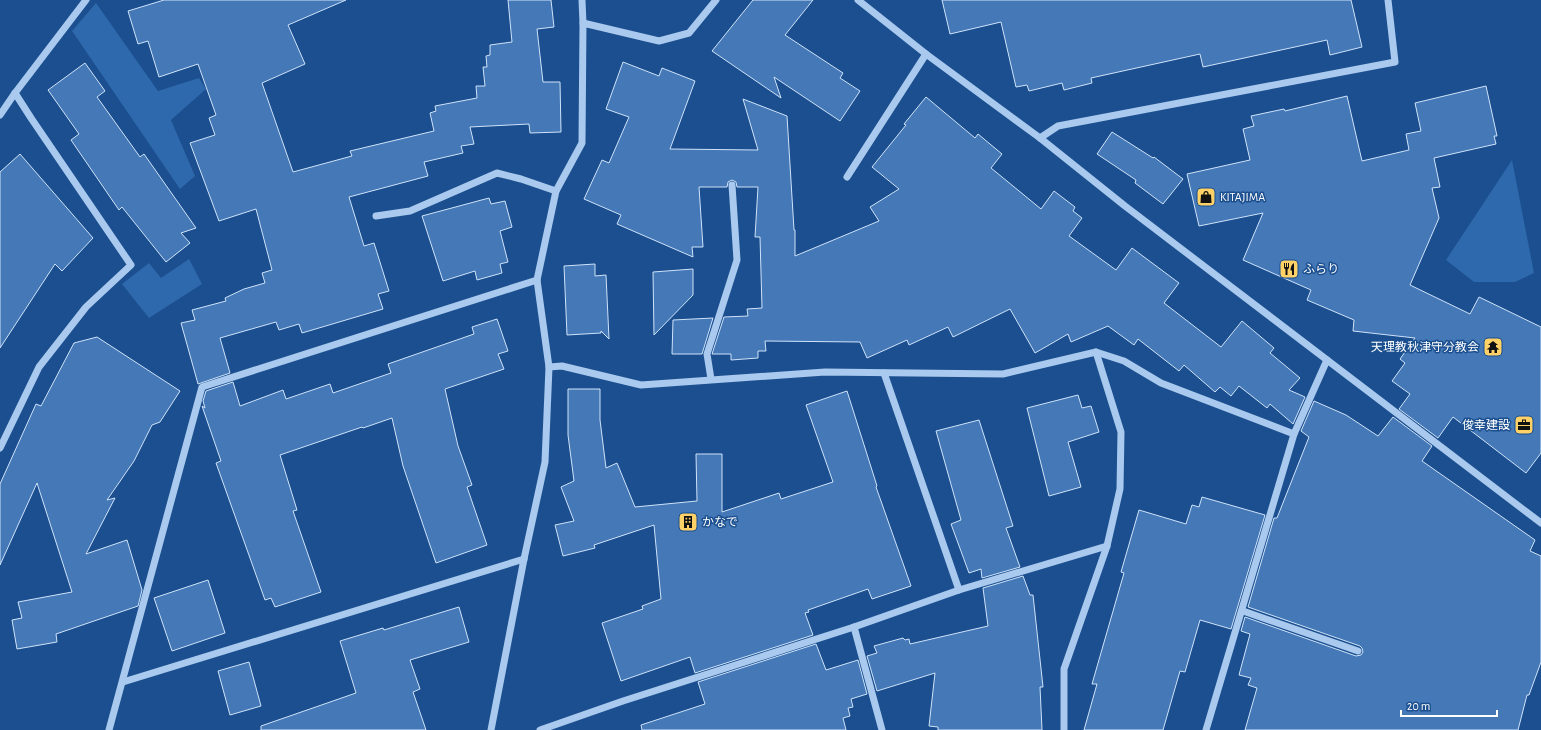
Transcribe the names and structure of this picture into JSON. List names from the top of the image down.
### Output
{
  "places": {
    "shop": ["KITAJIMA"],
    "restaurant": ["ふらり"],
    "temple": ["天理教秋津守分教会"],
    "office": ["俊幸建設"],
    "building": ["かなで"]
  },
  "scale_bar": "20 m"
}
